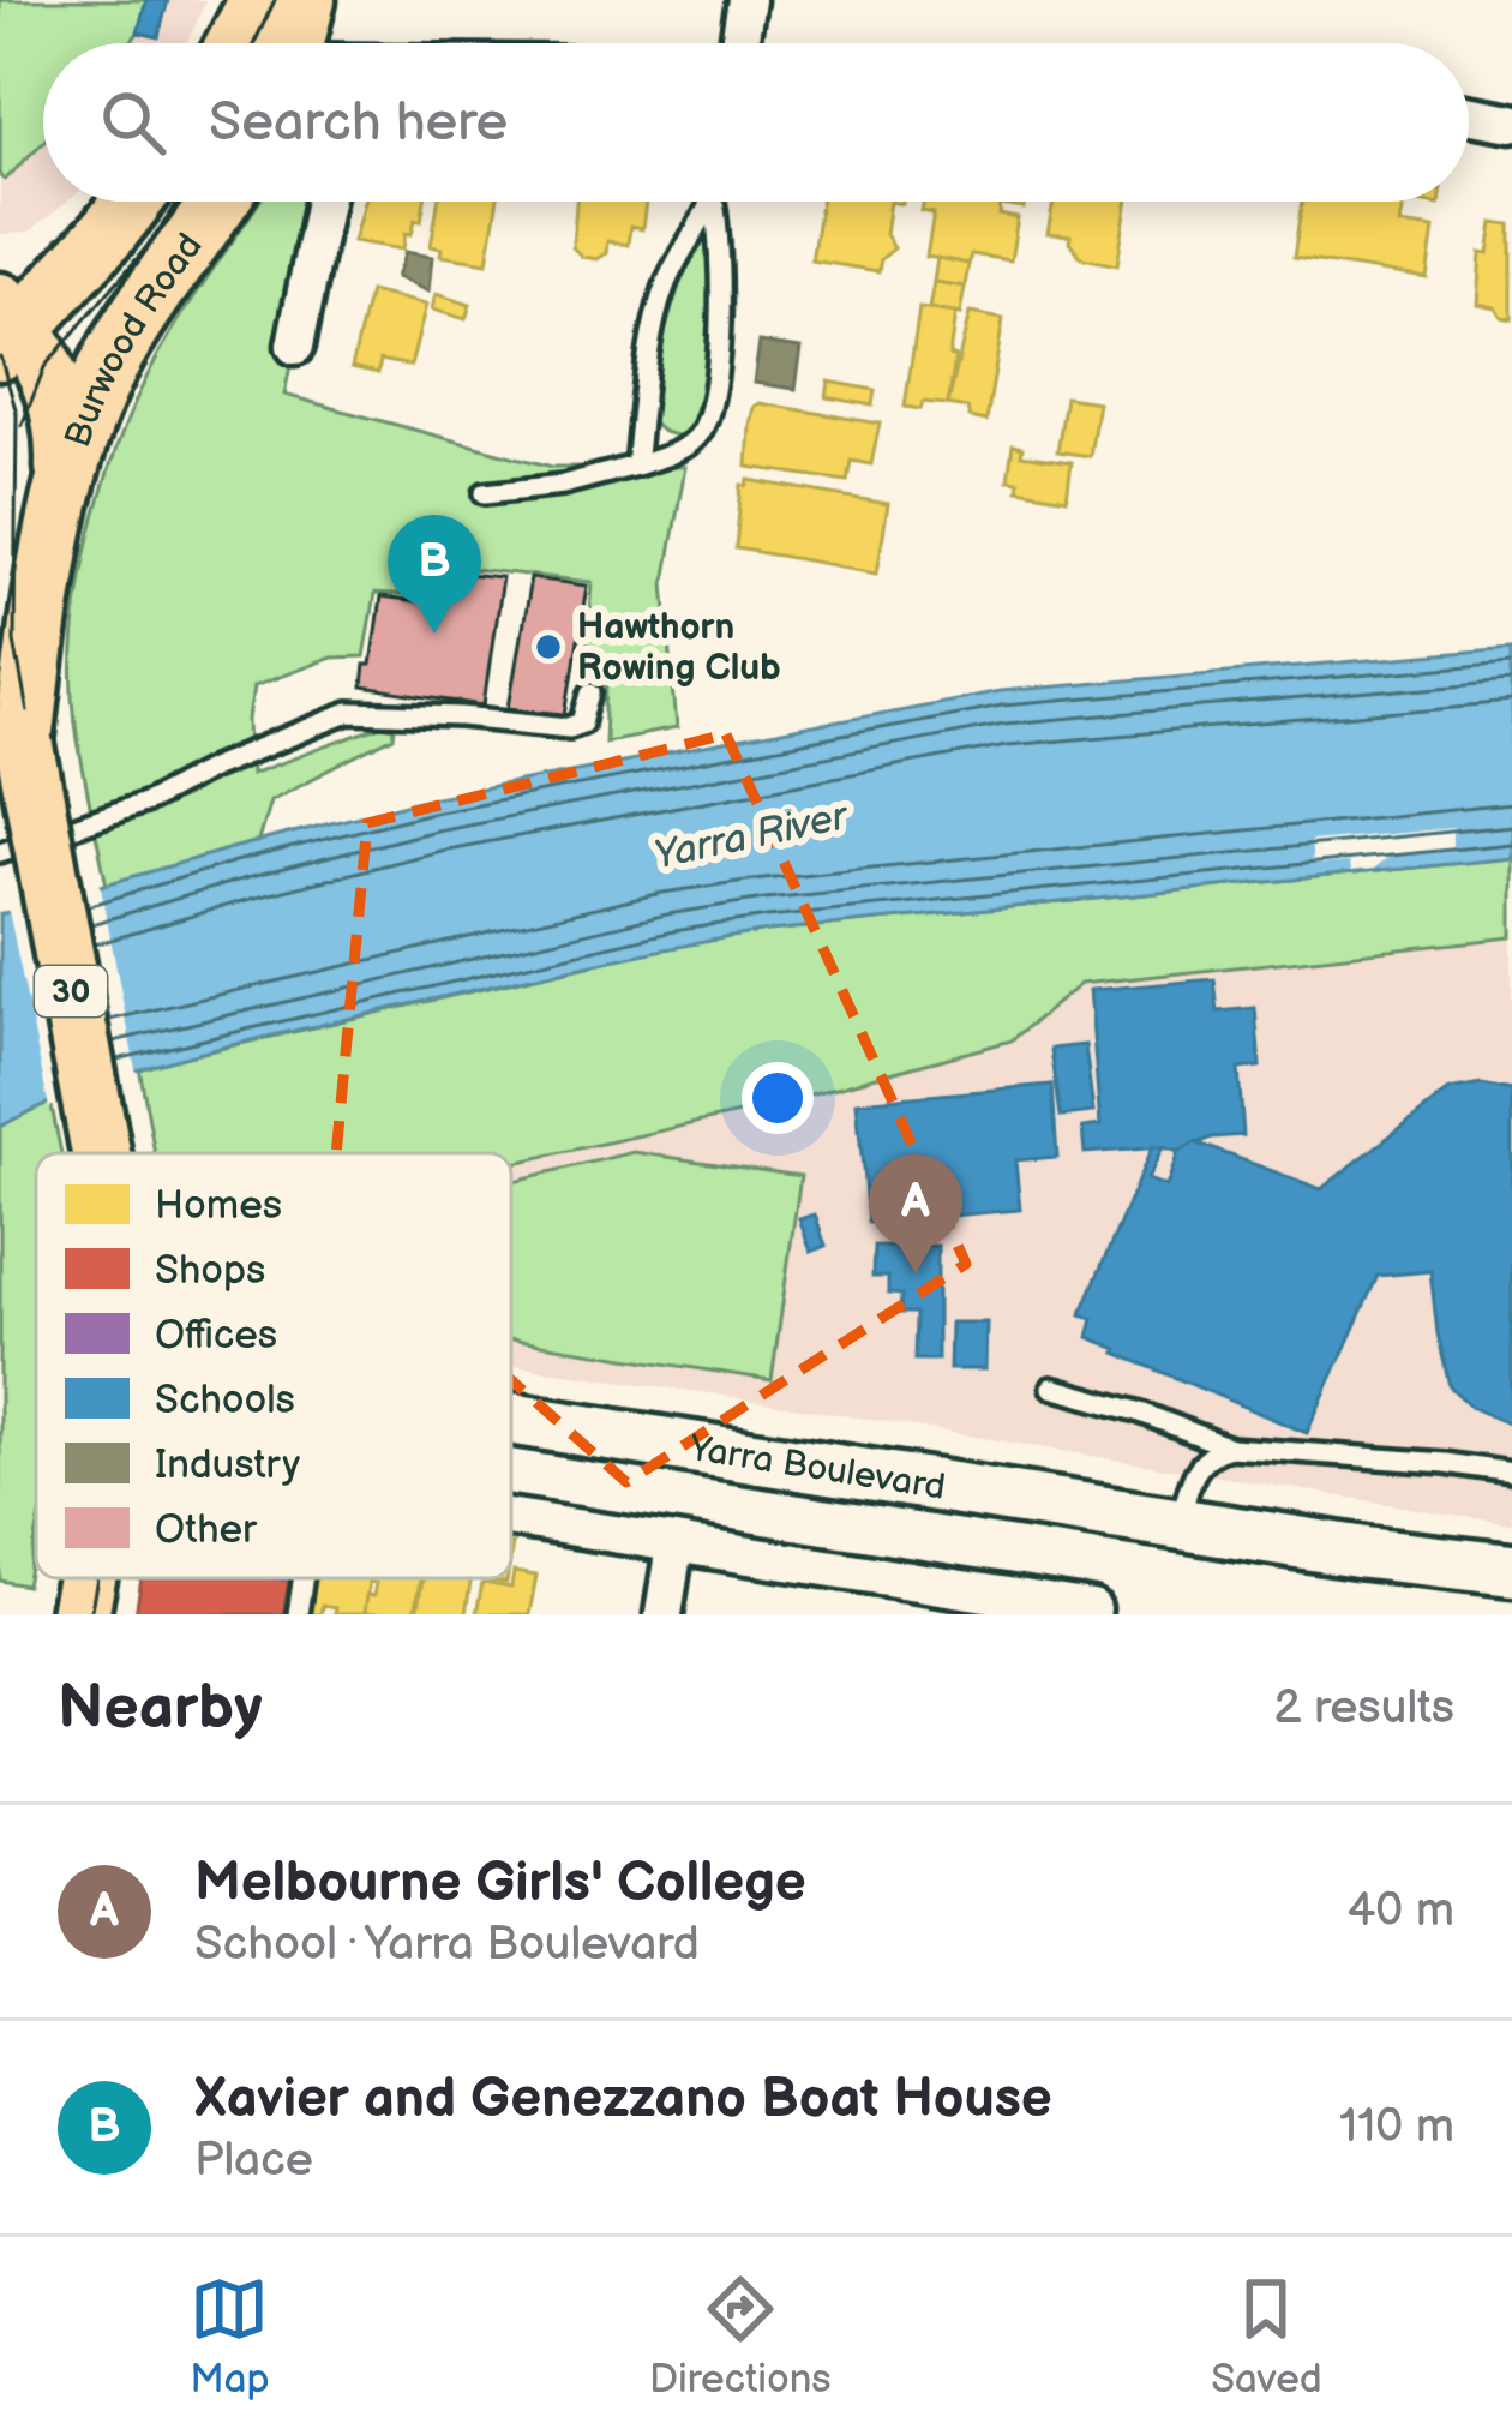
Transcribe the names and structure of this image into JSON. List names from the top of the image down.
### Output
{
  "streets": {
    "main road": ["Burwood Road", "30", "Yarra Boulevard"]
  },
  "crossings": [
    ["Burwood Road", "30"]
  ],
  "water": ["Yarra River"],
  "places": ["Hawthorn Rowing Club"],
  "legend": [
    "Homes",
    "Shops",
    "Offices",
    "Schools",
    "Industry",
    "Other"
  ],
  "page": {
    "search": "Search here",
    "pins": ["B", "A"],
    "heading": ["Nearby", "2 results"],
    "list": [
      {
        "mark": "A",
        "name": "Melbourne Girls' College",
        "note": "School · Yarra Boulevard",
        "value": "40 m"
      },
      {
        "mark": "B",
        "name": "Xavier and Genezzano Boat House",
        "note": "Place",
        "value": "110 m"
      }
    ],
    "nav": ["Map", "Directions", "Saved"]
  }
}
